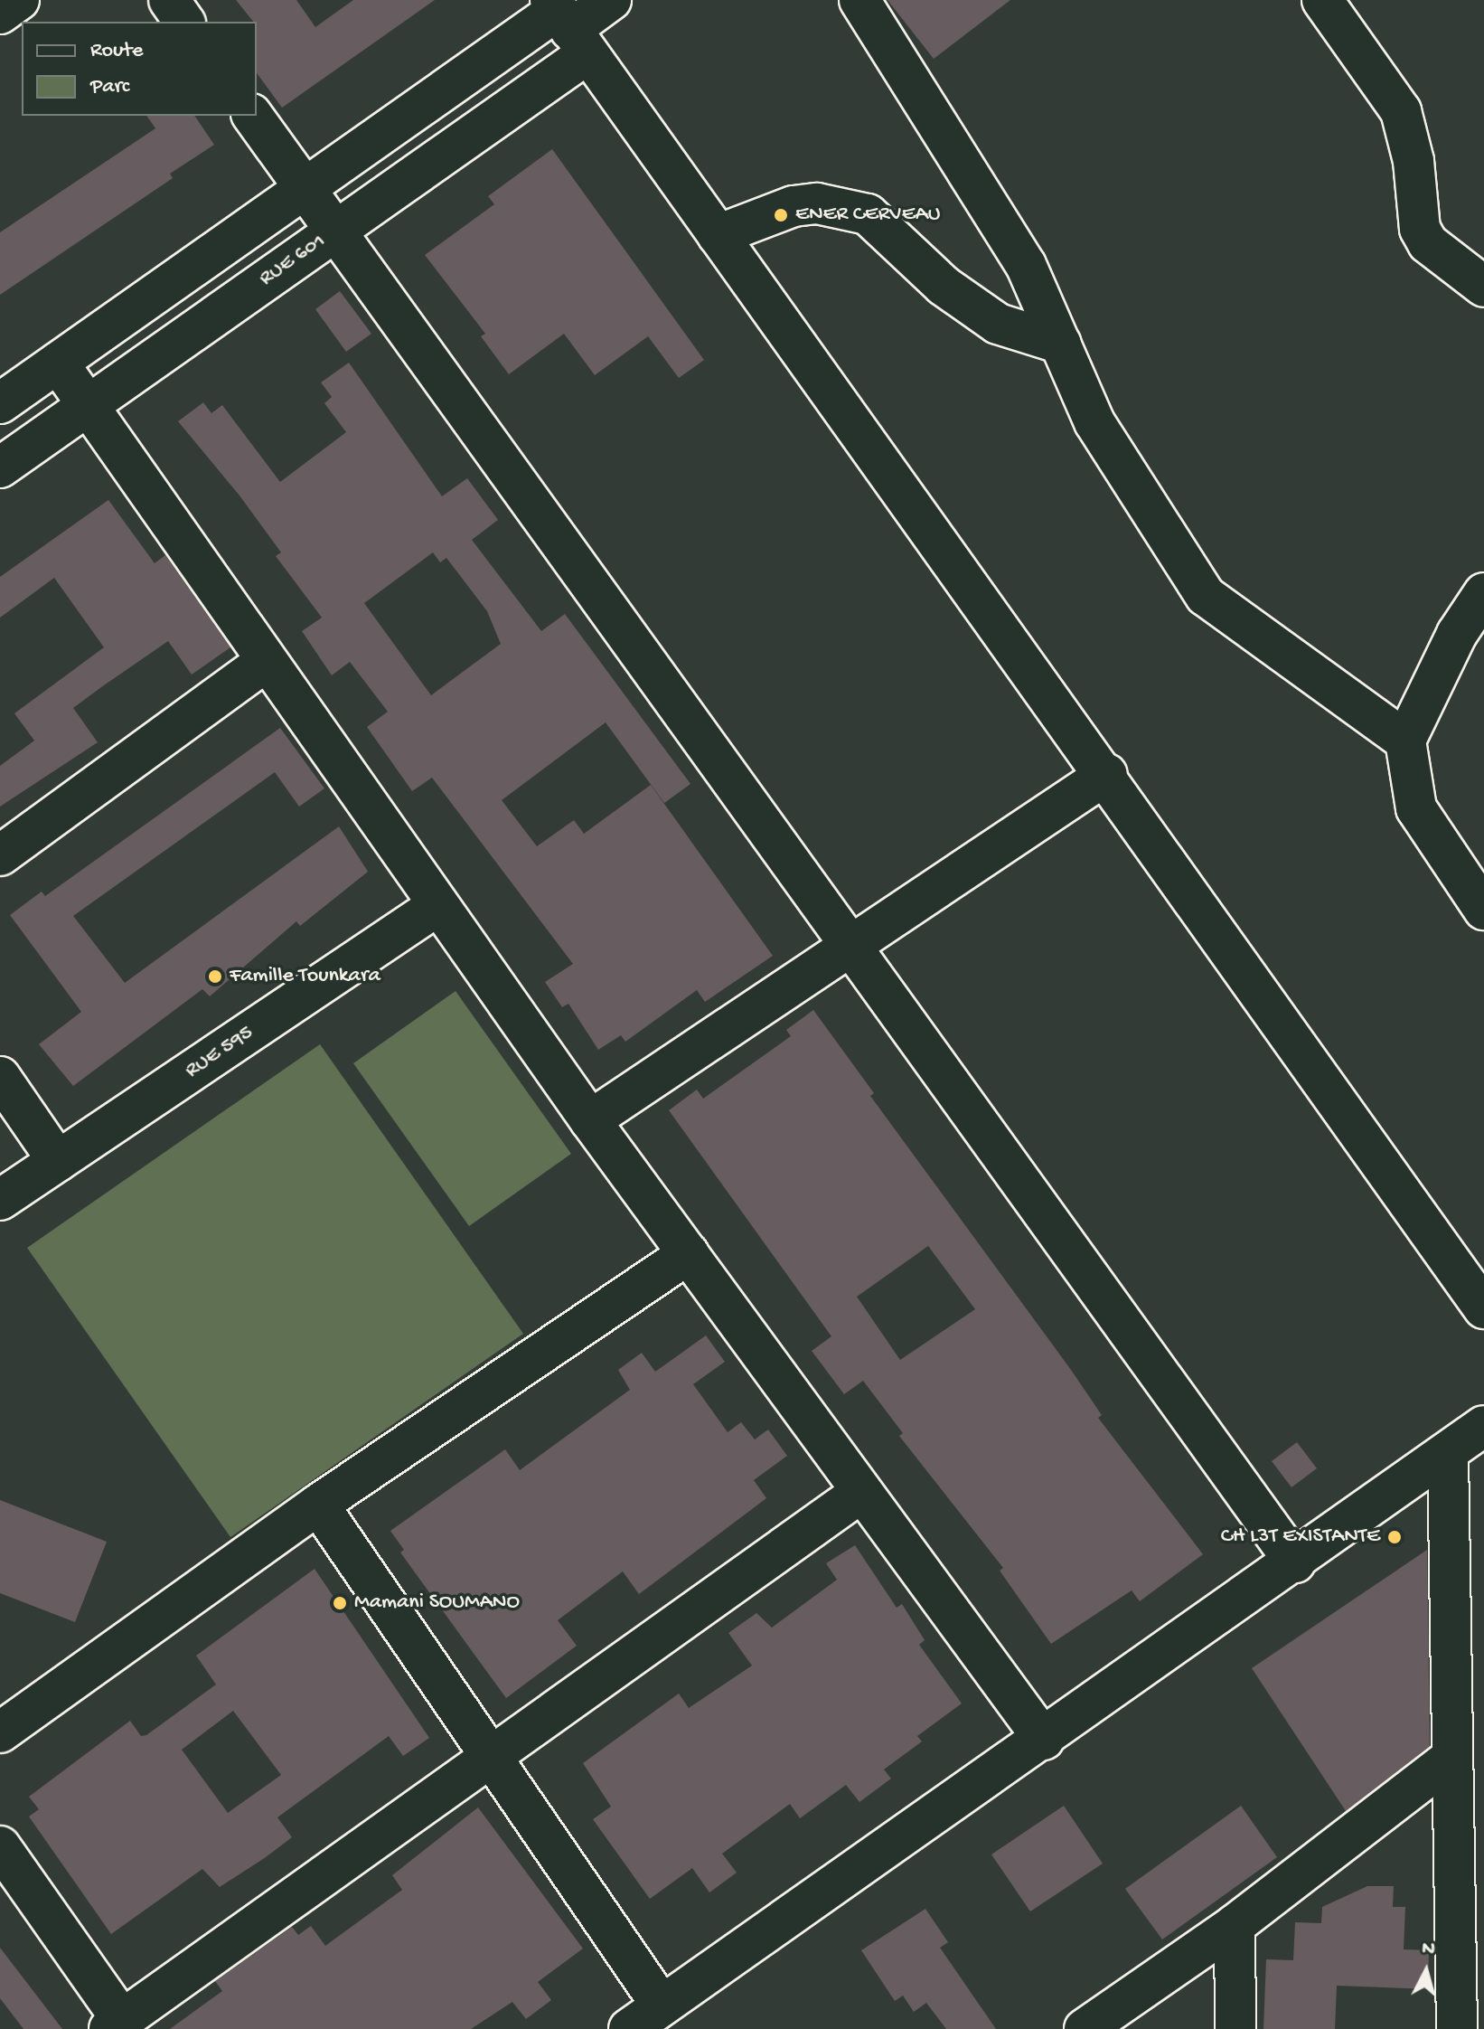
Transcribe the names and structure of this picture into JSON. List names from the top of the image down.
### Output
{
  "streets": {
    "street": ["RUE 601", "RUE 595"]
  },
  "places": [
    "ENER CERVEAU",
    "Famille Tounkara",
    "CH L3T EXISTANTE",
    "Mamani SOUMANO"
  ],
  "legend": ["Route", "Parc"],
  "north": "top"
}
